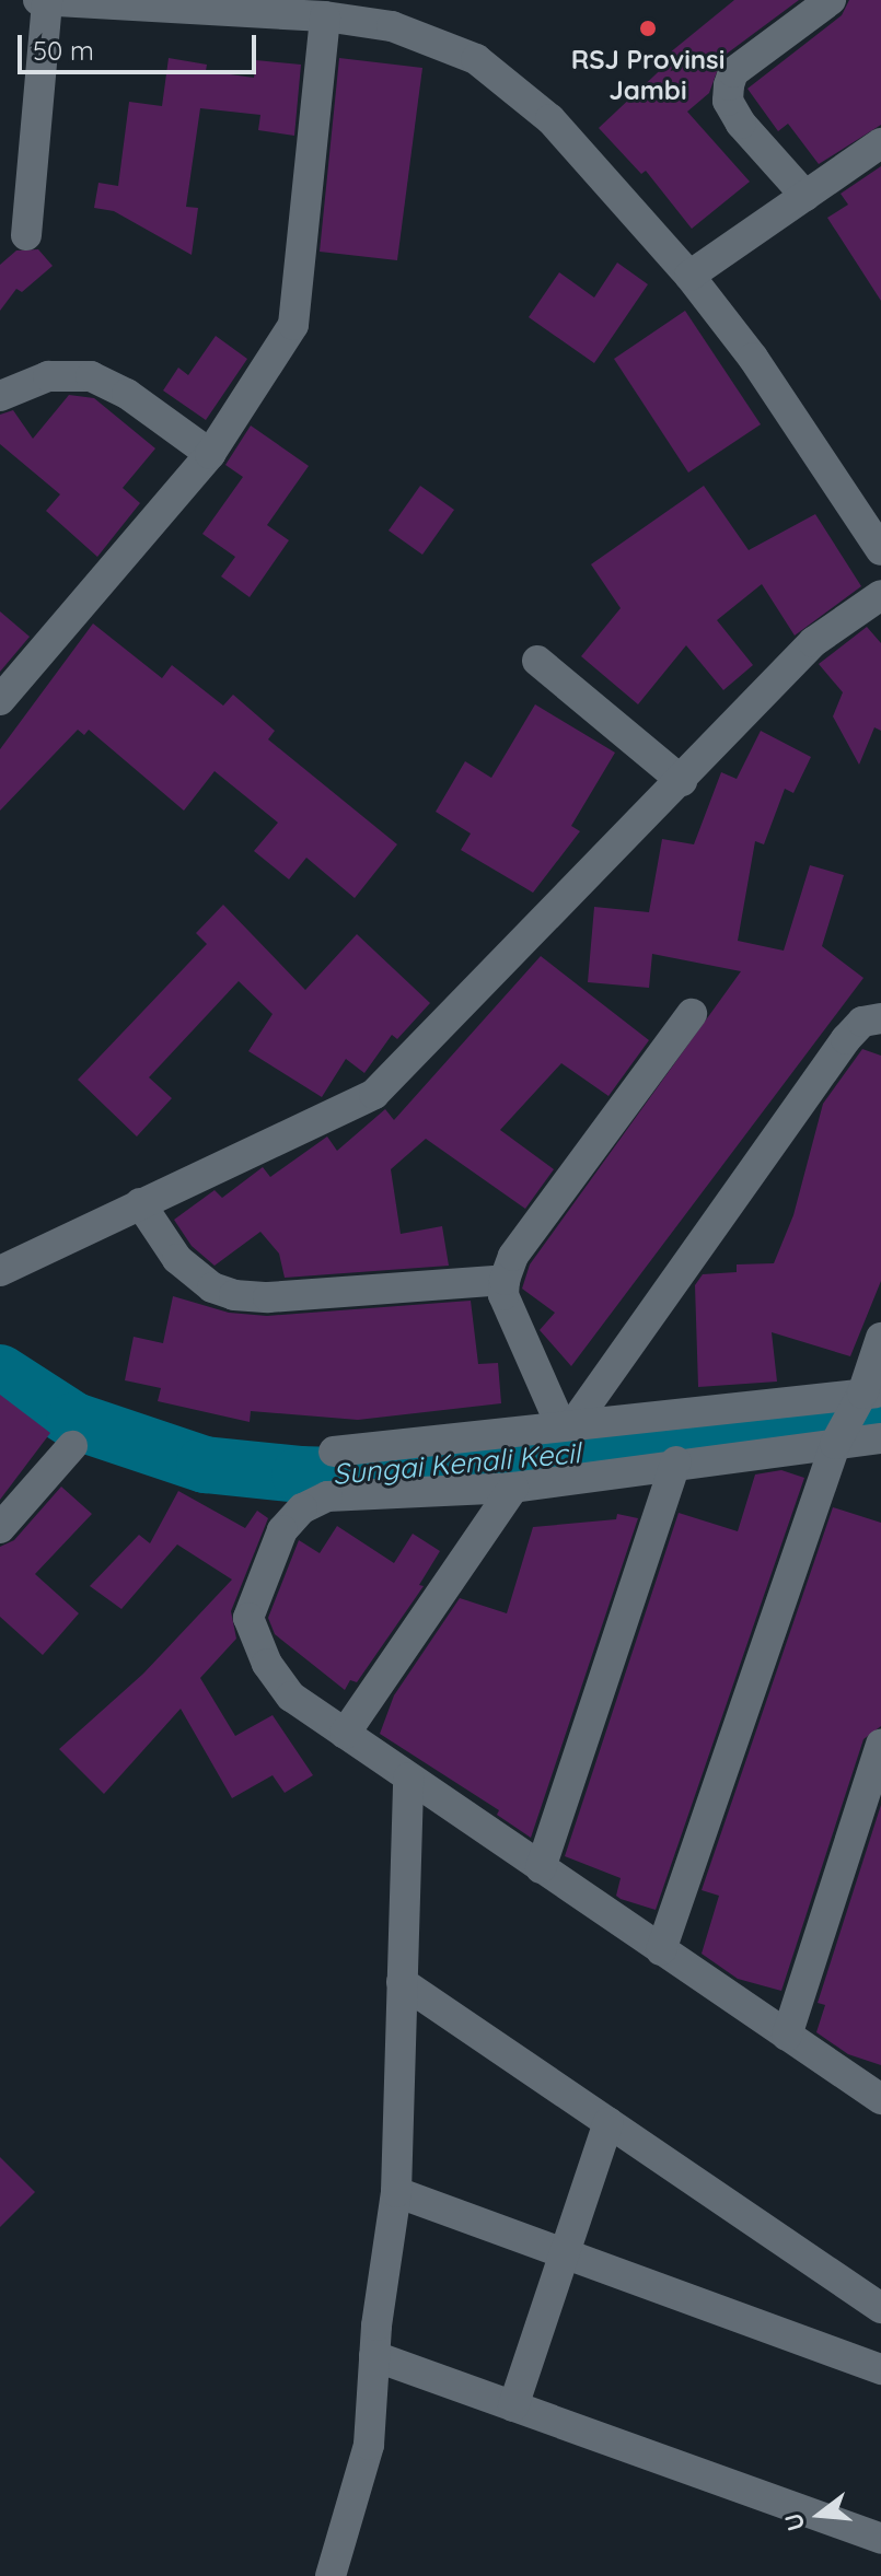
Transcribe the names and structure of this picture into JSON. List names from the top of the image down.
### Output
{
  "water": ["Sungai Kenali Kecil"],
  "places": ["RSJ Provinsi Jambi"],
  "scale_bar": "50 m",
  "north": "left"
}
